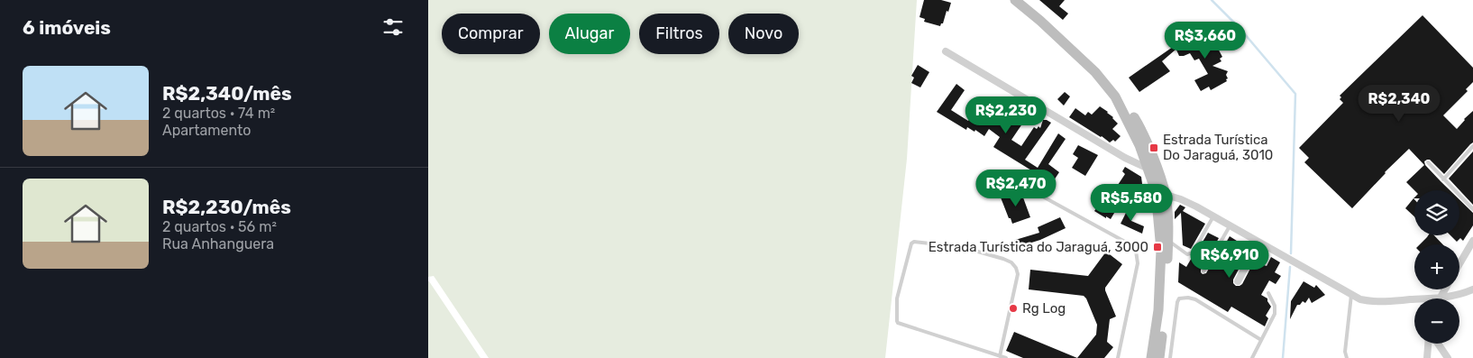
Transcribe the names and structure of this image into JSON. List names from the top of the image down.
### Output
{
  "places": {
    "transit": ["Estrada Turística Do Jaraguá, 3010", "Estrada Turística do Jaraguá, 3000"],
    "other": ["Rg Log"]
  },
  "page": {
    "heading": "6 imóveis",
    "chip": [
      "Comprar",
      "Alugar",
      "Filtros",
      "Novo"
    ],
    "price": [
      "R$3,660",
      "R$2,340",
      "R$2,230",
      "R$2,470",
      "R$5,580",
      "R$6,910"
    ],
    "list": [
      {
        "name": "R$2,340/mês",
        "note": "2 quartos · 74 m² · Apartamento"
      },
      {
        "name": "R$2,230/mês",
        "note": "2 quartos · 56 m² · Rua Anhanguera"
      }
    ],
    "map_buttons": ["+", "−"]
  }
}
